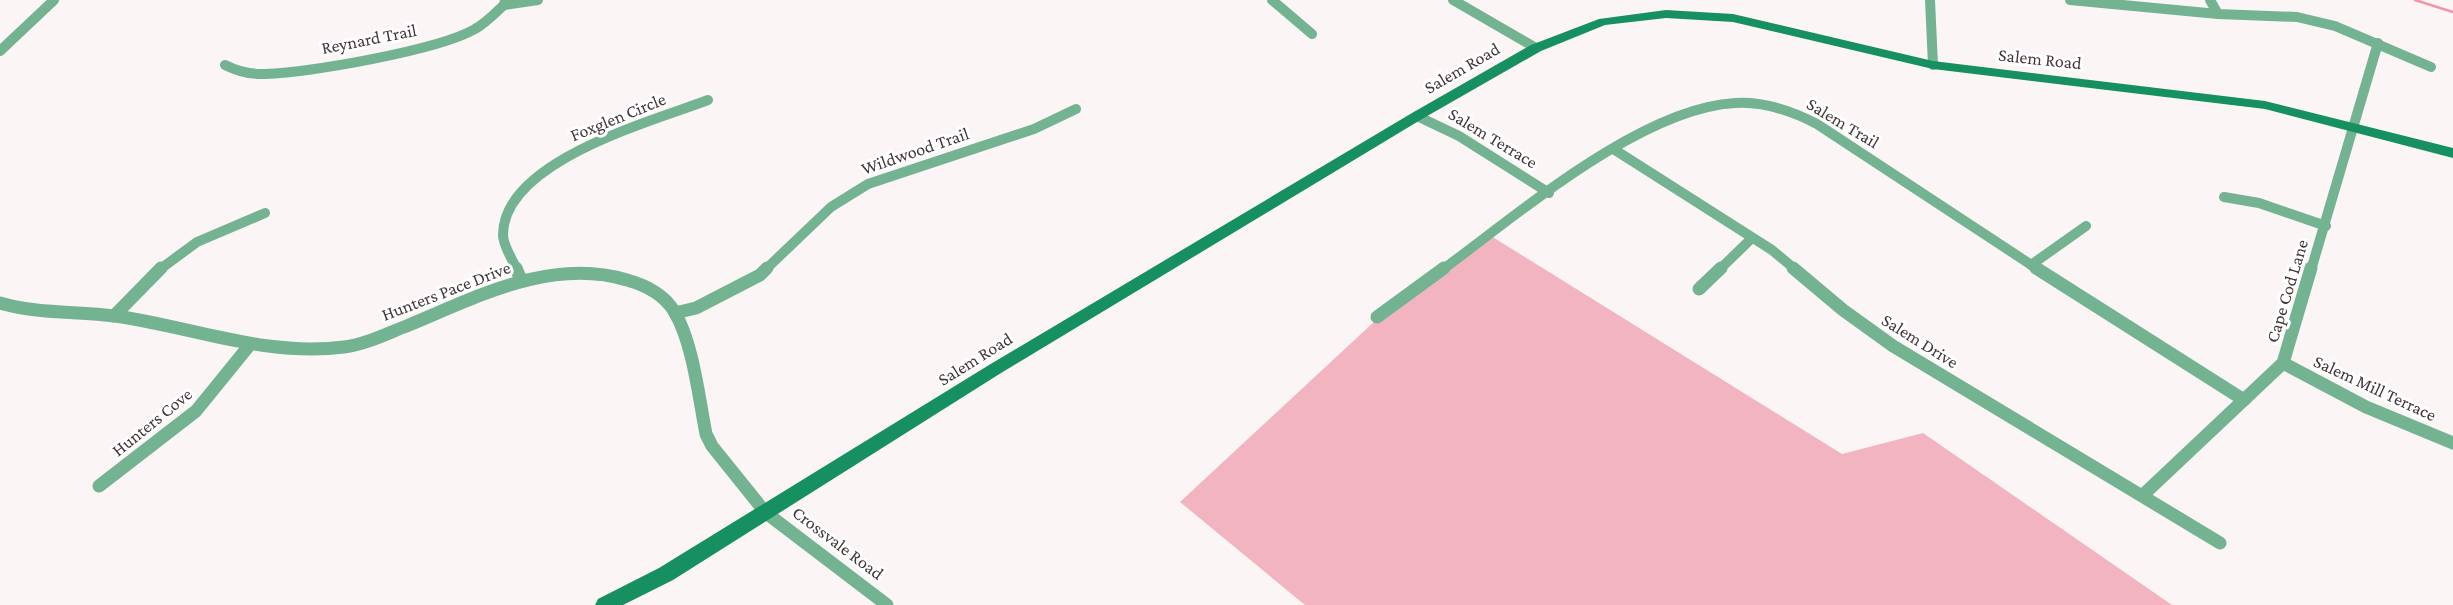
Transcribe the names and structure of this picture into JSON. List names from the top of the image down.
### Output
{
  "streets": {
    "street": [
      "Reynard Trail",
      "Salem Road",
      "Foxglen Circle",
      "Salem Trail",
      "Salem Terrace",
      "Wildwood Trail",
      "Hunters Pace Drive",
      "Cape Cod Lane",
      "Salem Drive",
      "Salem Mill Terrace",
      "Hunters Cove",
      "Crossvale Road"
    ]
  },
  "crossings": [
    ["Salem Road", "Salem Terrace"],
    ["Salem Road", "Cape Cod Lane"],
    ["Salem Road", "Crossvale Road"],
    ["Foxglen Circle", "Hunters Pace Drive"],
    ["Salem Trail", "Salem Terrace"],
    ["Salem Trail", "Cape Cod Lane"],
    ["Salem Trail", "Salem Drive"],
    ["Wildwood Trail", "Hunters Pace Drive"],
    ["Hunters Pace Drive", "Hunters Cove"],
    ["Cape Cod Lane", "Salem Drive"],
    ["Cape Cod Lane", "Salem Mill Terrace"]
  ]
}
